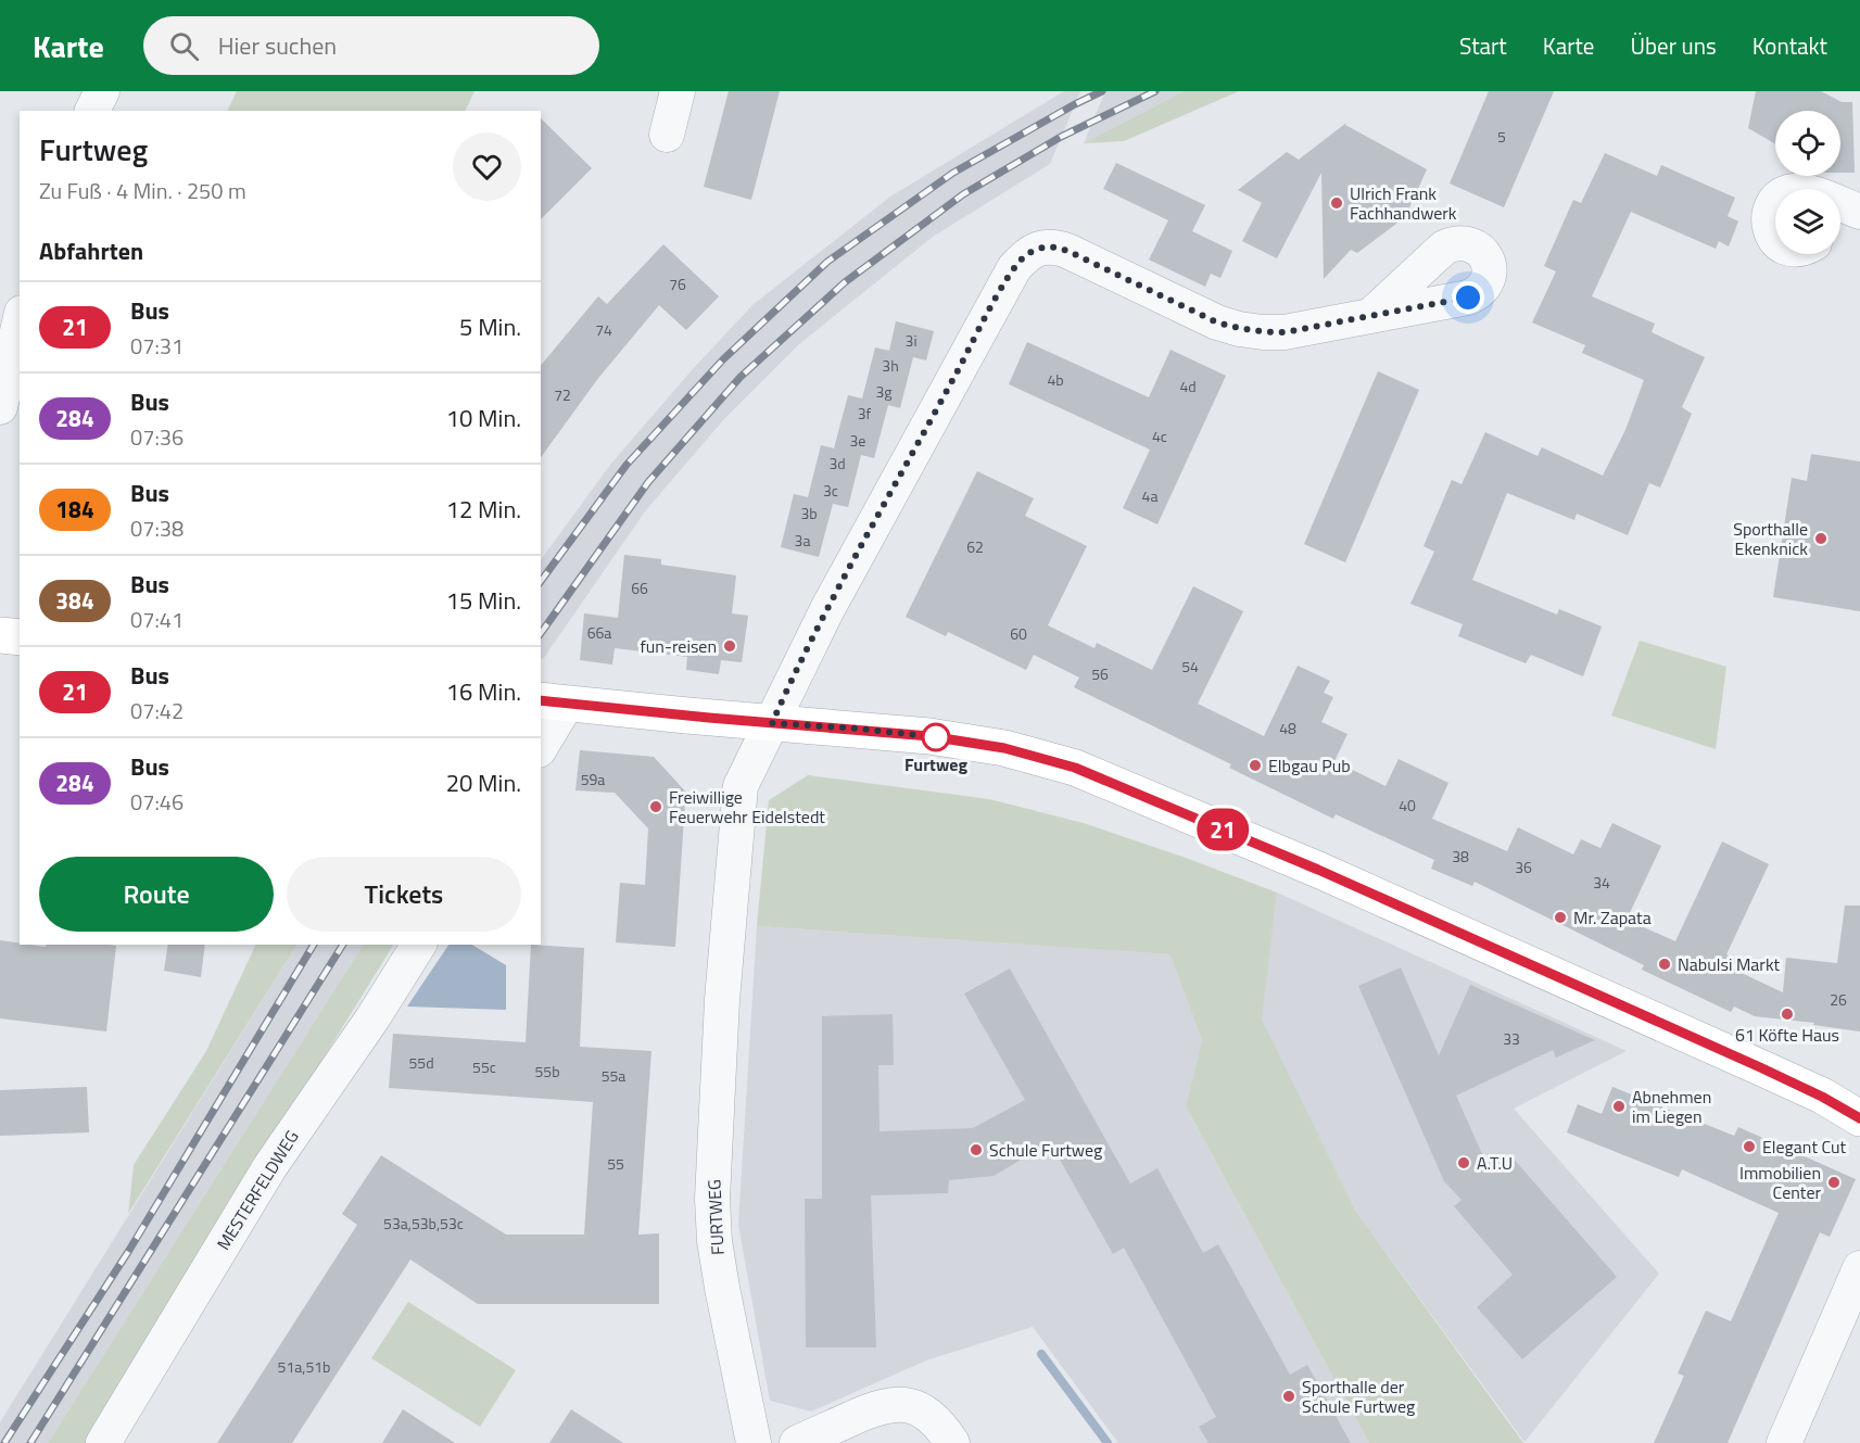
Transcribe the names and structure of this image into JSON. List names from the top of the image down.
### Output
{
  "streets": {
    "street": ["MESTERFELDWEG", "FURTWEG"]
  },
  "places": [
    "Ulrich Frank Fachhandwerk",
    "Sporthalle Ekenknick",
    "fun-reisen",
    "Furtweg",
    "Elbgau Pub",
    "Freiwillige Feuerwehr Eidelstedt",
    "Mr. Zapata",
    "Nabulsi Markt",
    "61 Köfte Haus",
    "Abnehmen im Liegen",
    "Elegant Cut",
    "Schule Furtweg",
    "A.T.U",
    "Immobilien Center",
    "Sporthalle der Schule Furtweg"
  ],
  "lines": ["bus line 21"],
  "house_numbers": [
    "5",
    "76",
    "74",
    "3i",
    "3h",
    "4b",
    "4d",
    "3g",
    "72",
    "3f",
    "4c",
    "3e",
    "3d",
    "3c",
    "4a",
    "3b",
    "3a",
    "62",
    "66",
    "66a",
    "60",
    "54",
    "56",
    "48",
    "59a",
    "40",
    "38",
    "36",
    "34",
    "26",
    "33",
    "55d",
    "55c",
    "55b",
    "55a",
    "55",
    "53a,53b,53c",
    "51a,51b"
  ],
  "page": {
    "header": "Karte",
    "search": "Hier suchen",
    "nav": [
      "Start",
      "Karte",
      "Über uns",
      "Kontakt"
    ],
    "on_map": "21",
    "heading": [
      ["Furtweg", "Zu Fuß · 4 Min. · 250 m"],
      "Abfahrten"
    ],
    "list": [
      {
        "mark": "21",
        "name": "Bus",
        "note": "07:31",
        "value": "5 Min."
      },
      {
        "mark": "284",
        "name": "Bus",
        "note": "07:36",
        "value": "10 Min."
      },
      {
        "mark": "184",
        "name": "Bus",
        "note": "07:38",
        "value": "12 Min."
      },
      {
        "mark": "384",
        "name": "Bus",
        "note": "07:41",
        "value": "15 Min."
      },
      {
        "mark": "21",
        "name": "Bus",
        "note": "07:42",
        "value": "16 Min."
      },
      {
        "mark": "284",
        "name": "Bus",
        "note": "07:46",
        "value": "20 Min."
      }
    ],
    "buttons": ["Route", "Tickets"]
  }
}
